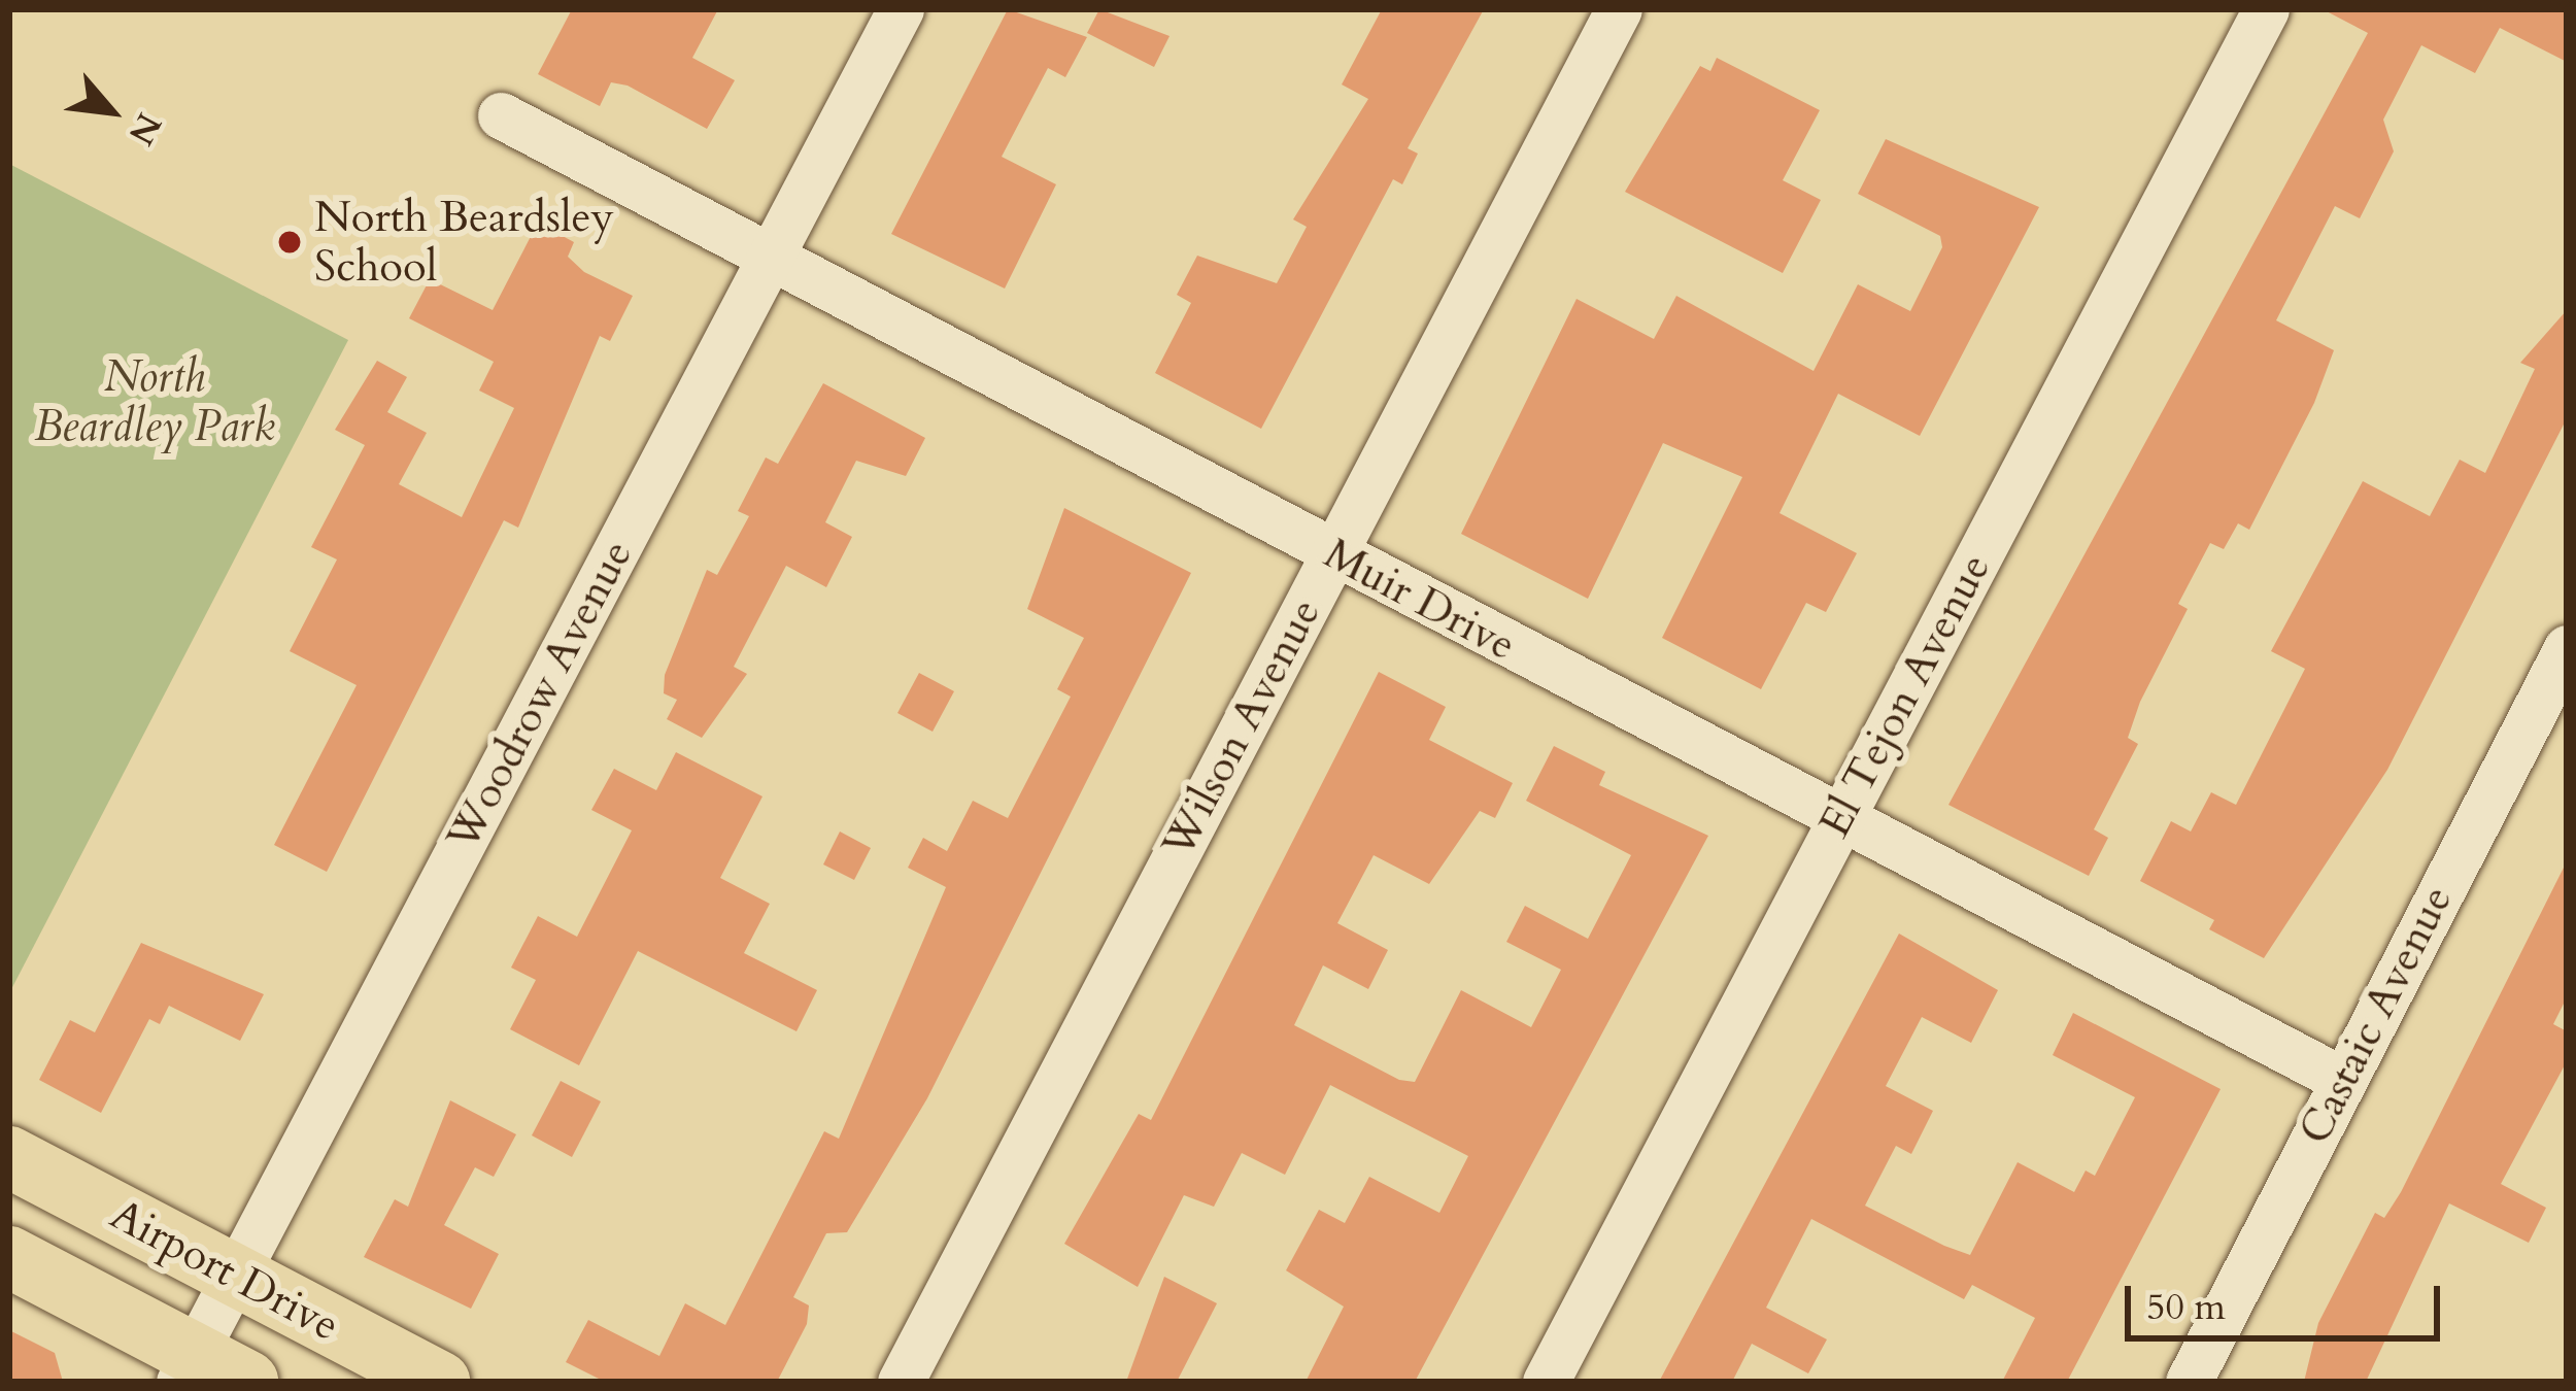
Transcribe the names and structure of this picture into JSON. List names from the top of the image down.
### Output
{
  "streets": {
    "main road": ["Airport Drive"],
    "street": [
      "Muir Drive",
      "Woodrow Avenue",
      "El Tejon Avenue",
      "Wilson Avenue",
      "Castaic Avenue"
    ]
  },
  "crossings": [
    ["Muir Drive", "Woodrow Avenue"],
    ["Muir Drive", "El Tejon Avenue"],
    ["Muir Drive", "Wilson Avenue"],
    ["Muir Drive", "Castaic Avenue"],
    ["Woodrow Avenue", "Airport Drive"]
  ],
  "parks": ["North Beardley Park"],
  "places": ["North Beardsley School"],
  "scale_bar": "50 m",
  "north": "bottom right"
}
